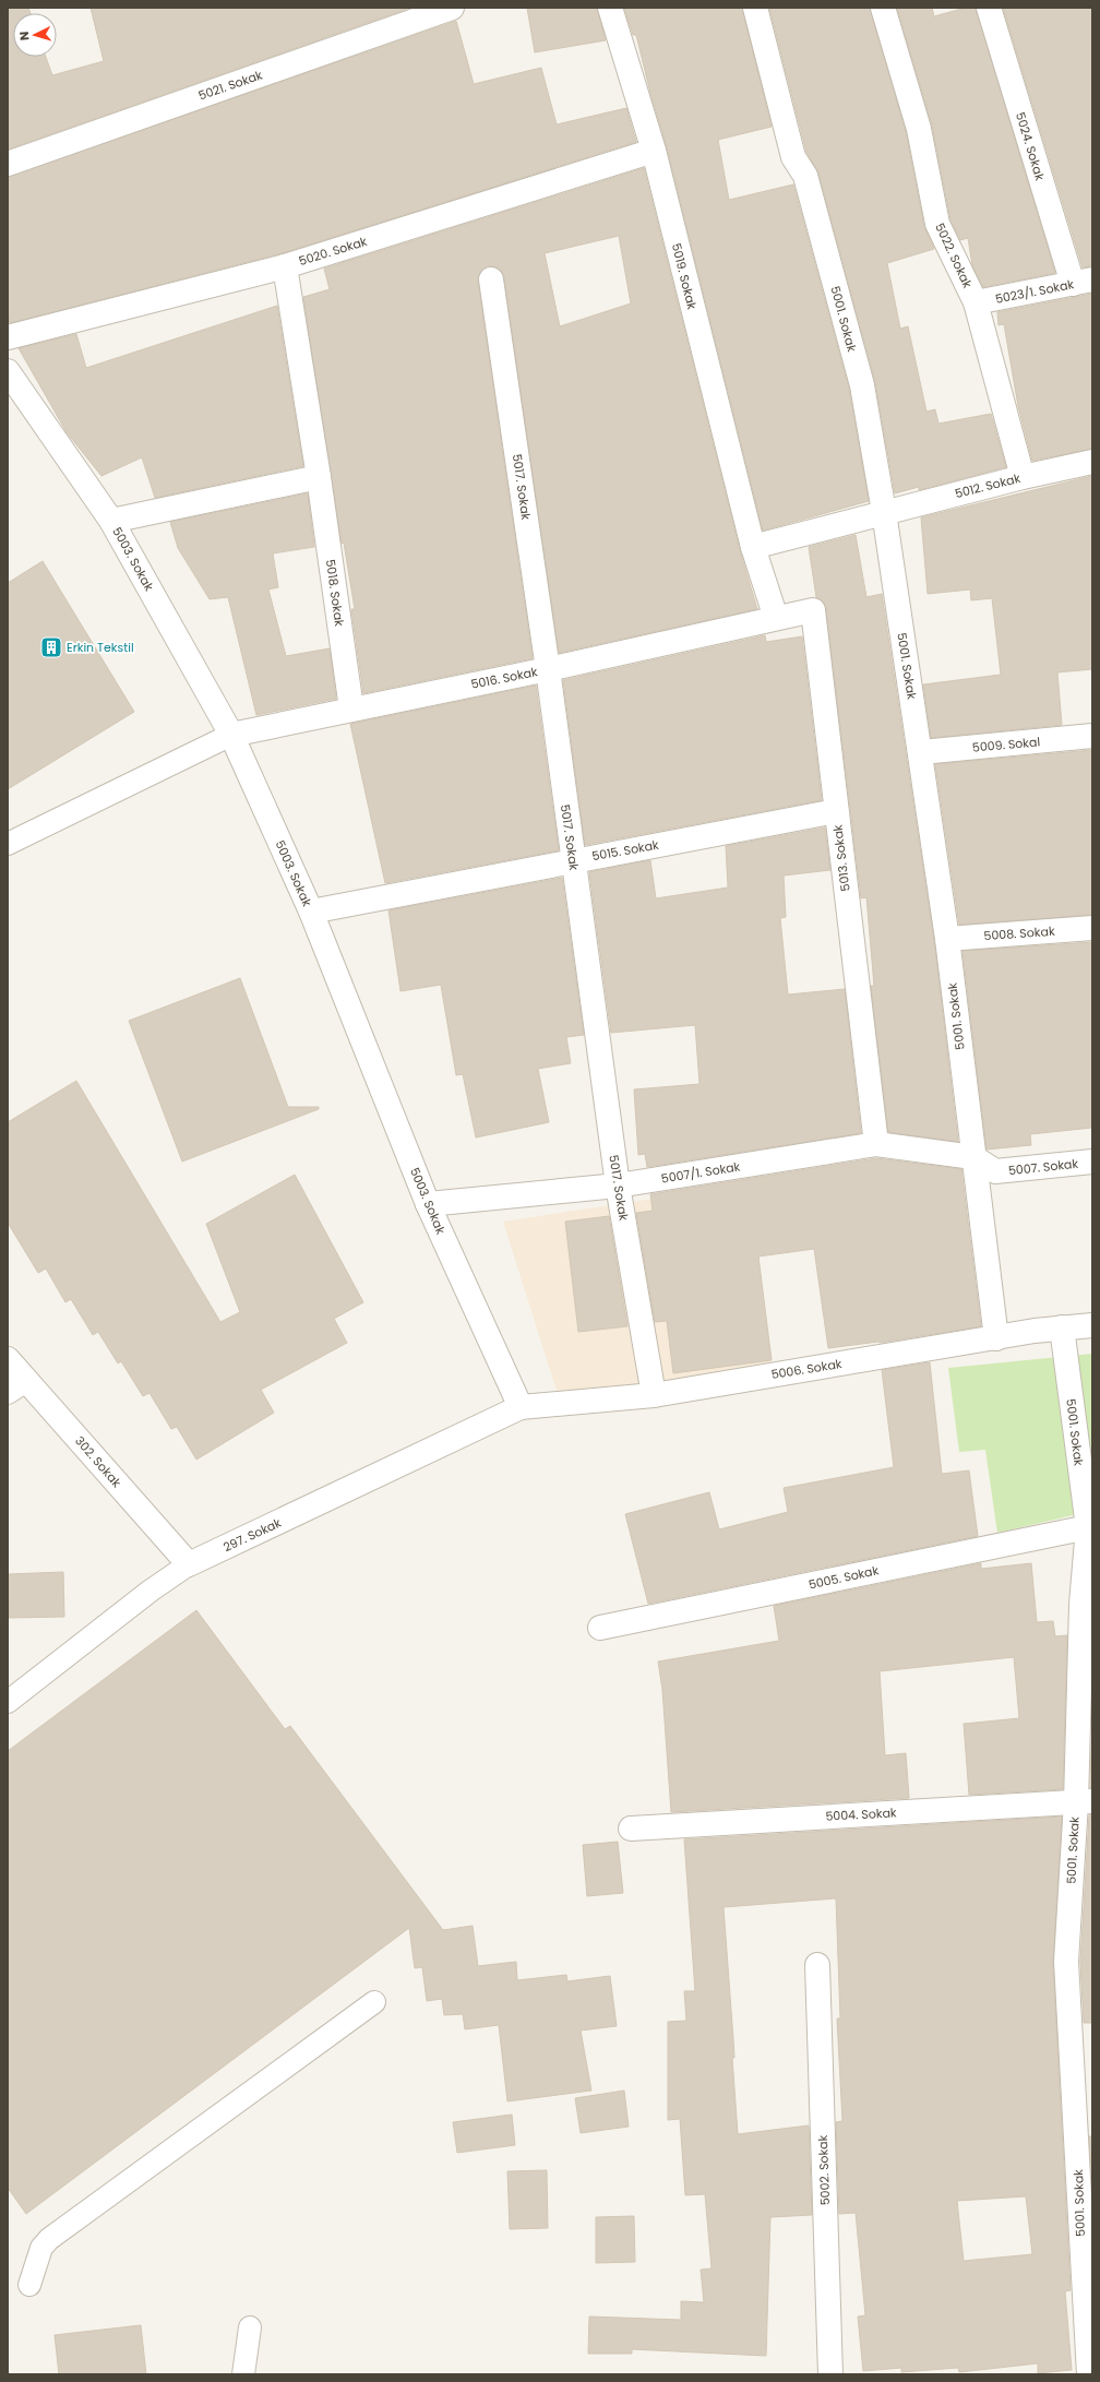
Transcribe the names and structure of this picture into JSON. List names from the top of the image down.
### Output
{
  "streets": {
    "street": [
      "5021. Sokak",
      "5024. Sokak",
      "5020. Sokak",
      "5022. Sokak",
      "5019. Sokak",
      "5023/1. Sokak",
      "5001. Sokak",
      "5012. Sokak",
      "5017. Sokak",
      "5003. Sokak",
      "5018. Sokak",
      "5016. Sokak",
      "5009. Sokal",
      "5015. Sokak",
      "5013. Sokak",
      "5008. Sokak",
      "5007. Sokak",
      "5007/1. Sokak",
      "5006. Sokak",
      "302. Sokak",
      "297. Sokak",
      "5005. Sokak",
      "5004. Sokak",
      "5002. Sokak"
    ]
  },
  "crossings": [
    ["5024. Sokak", "5023/1. Sokak"],
    ["5020. Sokak", "5019. Sokak"],
    ["5020. Sokak", "5018. Sokak"],
    ["5022. Sokak", "5023/1. Sokak"],
    ["5022. Sokak", "5012. Sokak"],
    ["5019. Sokak", "5012. Sokak"],
    ["5019. Sokak", "5016. Sokak"],
    ["5019. Sokak", "5013. Sokak"],
    ["5001. Sokak", "5012. Sokak"],
    ["5001. Sokak", "5009. Sokal"],
    ["5001. Sokak", "5008. Sokak"],
    ["5001. Sokak", "5007. Sokak"],
    ["5001. Sokak", "5007/1. Sokak"],
    ["5001. Sokak", "5006. Sokak"],
    ["5001. Sokak", "5005. Sokak"],
    ["5001. Sokak", "5004. Sokak"],
    ["5017. Sokak", "5016. Sokak"],
    ["5017. Sokak", "5015. Sokak"],
    ["5017. Sokak", "5007/1. Sokak"],
    ["5017. Sokak", "5006. Sokak"],
    ["5003. Sokak", "5016. Sokak"],
    ["5003. Sokak", "5015. Sokak"],
    ["5003. Sokak", "5007/1. Sokak"],
    ["5003. Sokak", "5006. Sokak"],
    ["5003. Sokak", "297. Sokak"],
    ["5018. Sokak", "5016. Sokak"],
    ["5016. Sokak", "5013. Sokak"],
    ["5015. Sokak", "5013. Sokak"],
    ["5013. Sokak", "5007/1. Sokak"],
    ["5007. Sokak", "5007/1. Sokak"],
    ["5006. Sokak", "297. Sokak"],
    ["302. Sokak", "297. Sokak"]
  ],
  "places": {
    "building": ["Erkin Tekstil"]
  },
  "north": "left"
}
